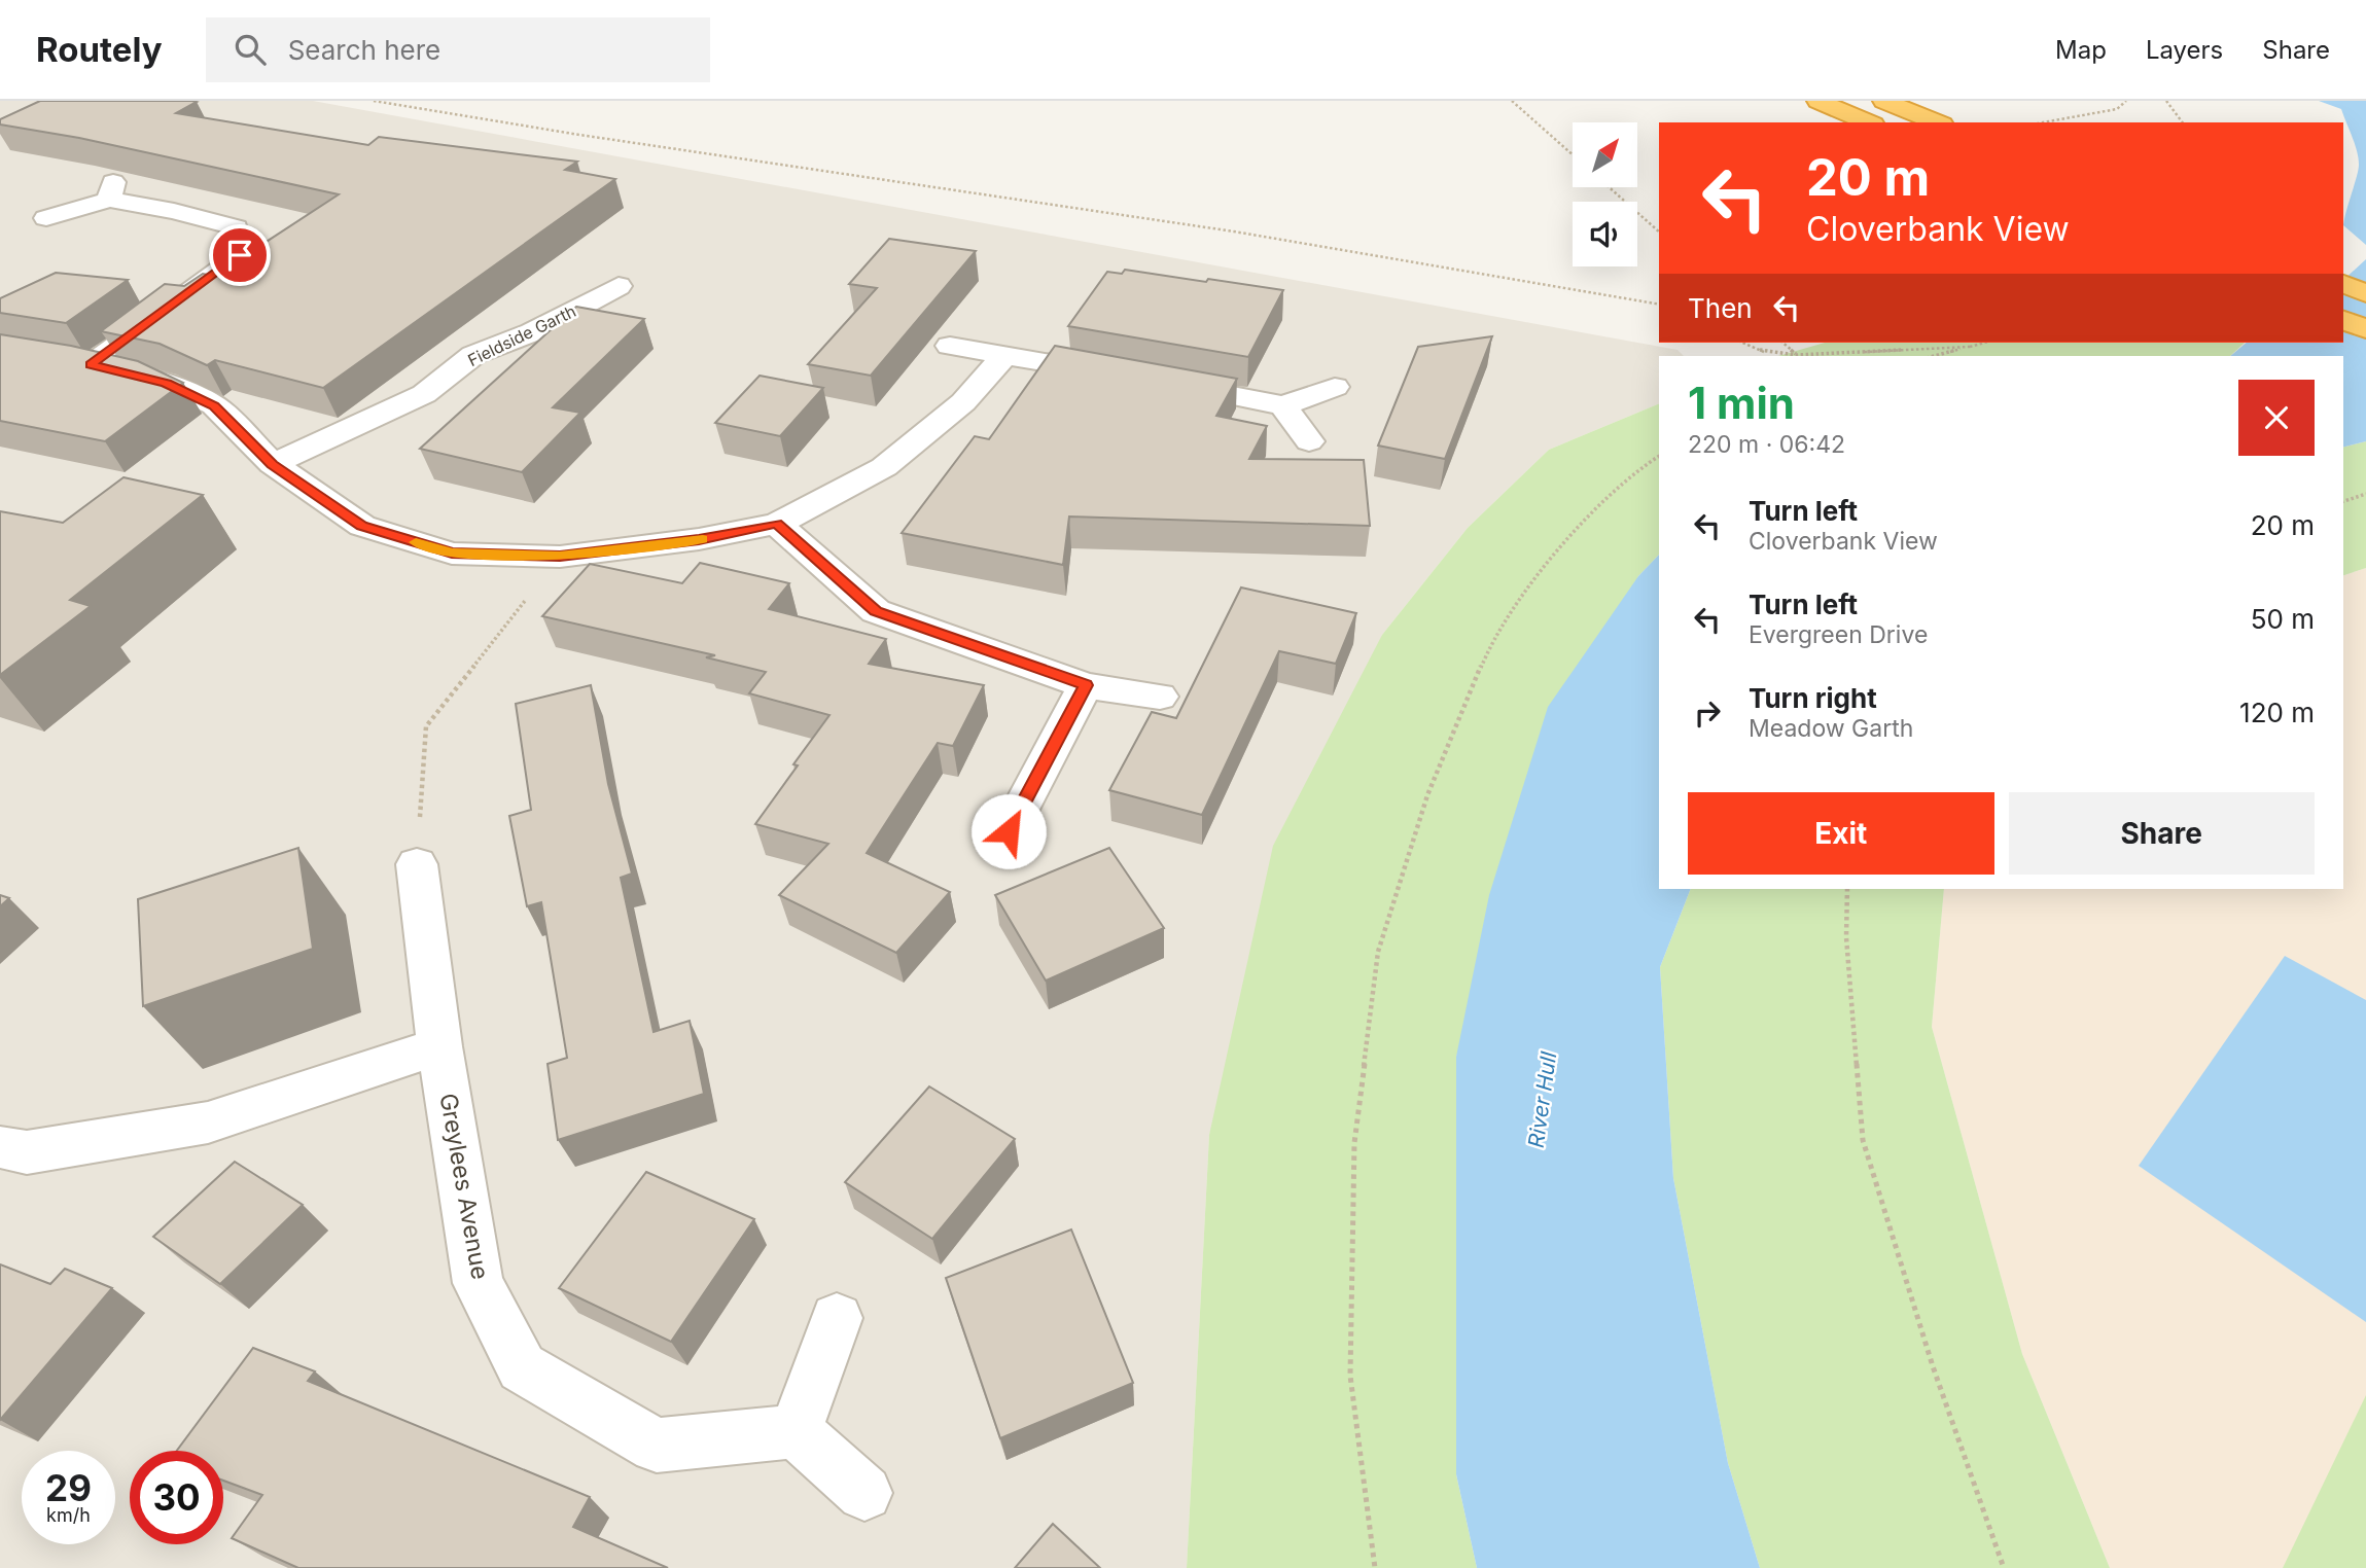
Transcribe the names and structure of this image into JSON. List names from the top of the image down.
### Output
{
  "streets": {
    "street": ["Fieldside Garth", "Greylees Avenue"]
  },
  "water": ["River Hull"],
  "north": "top right",
  "page": {
    "header": "Routely",
    "search": "Search here",
    "nav": ["Map", "Layers", "Share"],
    "turn": ["20 m", "Cloverbank View"],
    "then": "Then",
    "heading": ["1 min", "220 m · 06:42"],
    "list": [
      {
        "name": "Turn left",
        "note": "Cloverbank View",
        "value": "20 m"
      },
      {
        "name": "Turn left",
        "note": "Evergreen Drive",
        "value": "50 m"
      },
      {
        "name": "Turn right",
        "note": "Meadow Garth",
        "value": "120 m"
      }
    ],
    "buttons": ["Exit", "Share"],
    "speed": "29 km/h",
    "limit": "30"
  }
}
